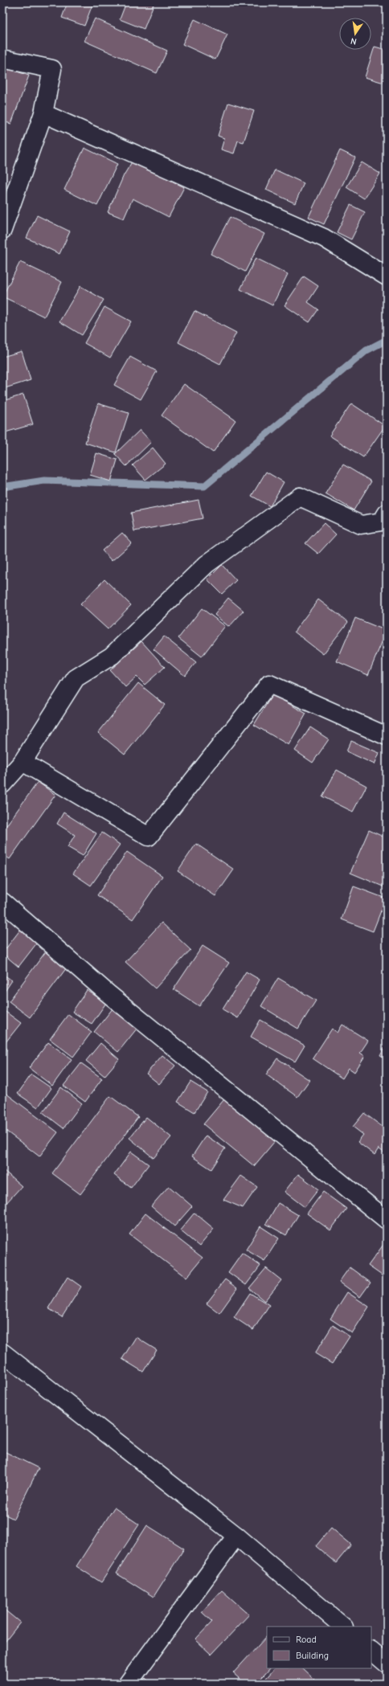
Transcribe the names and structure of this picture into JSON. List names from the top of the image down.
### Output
{
  "legend": ["Road", "Building"],
  "north": "bottom"
}
